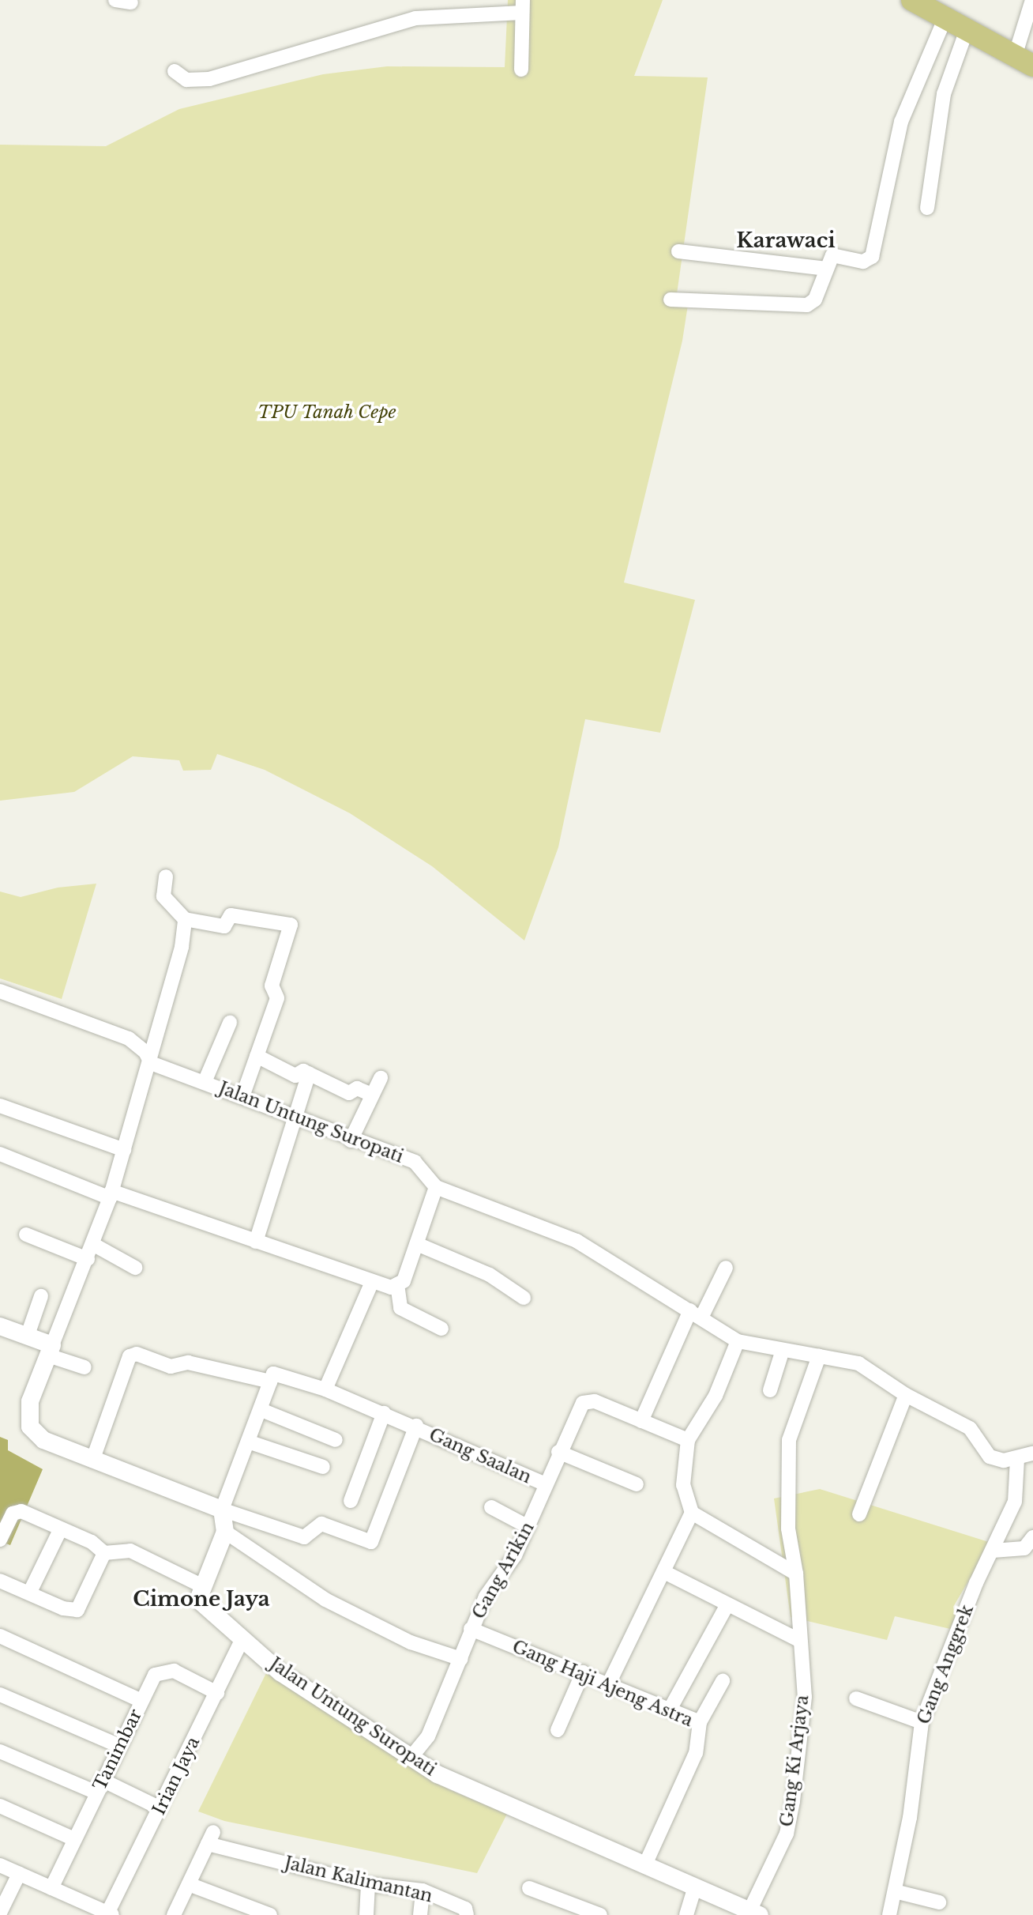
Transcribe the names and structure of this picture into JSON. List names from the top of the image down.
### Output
{
  "streets": {
    "street": [
      "Jalan Untung Suropati",
      "Gang Saalan",
      "Gang Arikin",
      "Gang Anggrek",
      "Gang Haji Ajeng Astra",
      "Tanimbar",
      "Gang Ki Arjaya",
      "Irian Jaya",
      "Jalan Kalimantan"
    ]
  },
  "crossings": [
    ["Jalan Untung Suropati", "Gang Arikin"],
    ["Jalan Untung Suropati", "Gang Anggrek"],
    ["Jalan Untung Suropati", "Gang Haji Ajeng Astra"],
    ["Jalan Untung Suropati", "Gang Ki Arjaya"],
    ["Jalan Untung Suropati", "Irian Jaya"],
    ["Gang Saalan", "Gang Arikin"],
    ["Gang Arikin", "Gang Haji Ajeng Astra"],
    ["Tanimbar", "Irian Jaya"]
  ],
  "districts": ["Karawaci", "Cimone Jaya"],
  "parks": ["TPU Tanah Cepe"]
}
